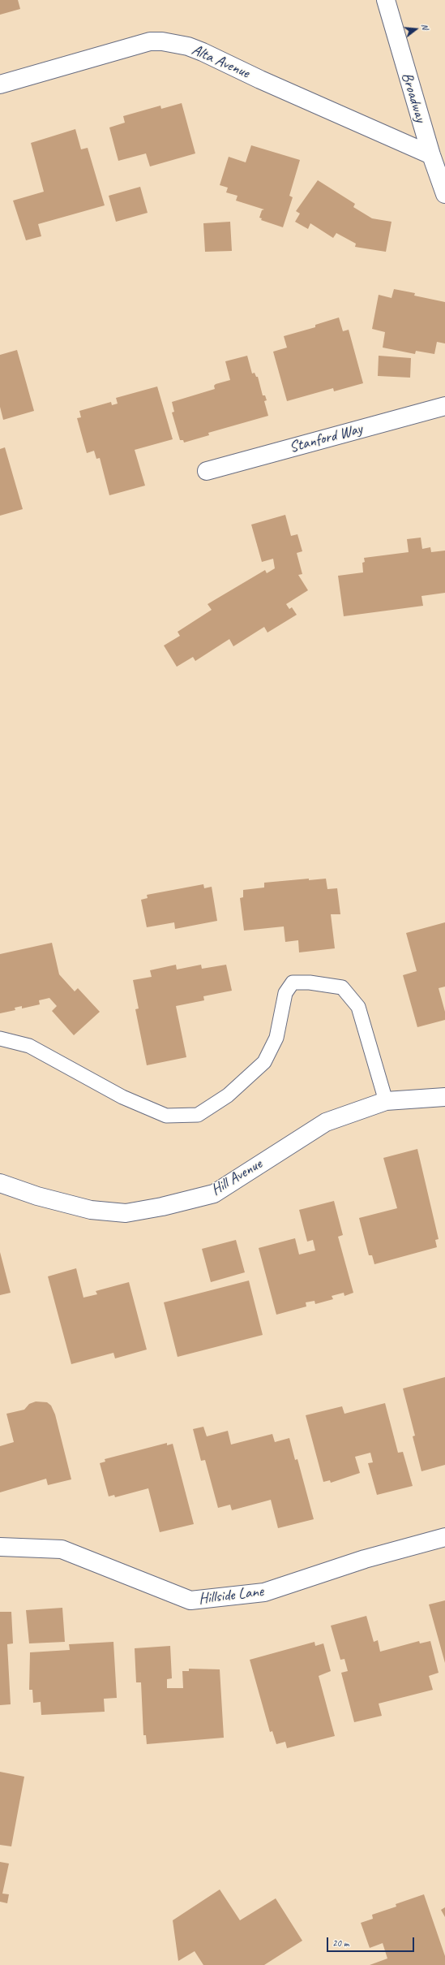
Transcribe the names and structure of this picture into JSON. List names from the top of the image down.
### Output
{
  "streets": {
    "street": [
      "Alta Avenue",
      "Broadway",
      "Stanford Way",
      "Hill Avenue",
      "Hillside Lane"
    ]
  },
  "crossings": [
    ["Alta Avenue", "Broadway"]
  ],
  "scale_bar": "20 m",
  "north": "right"
}
